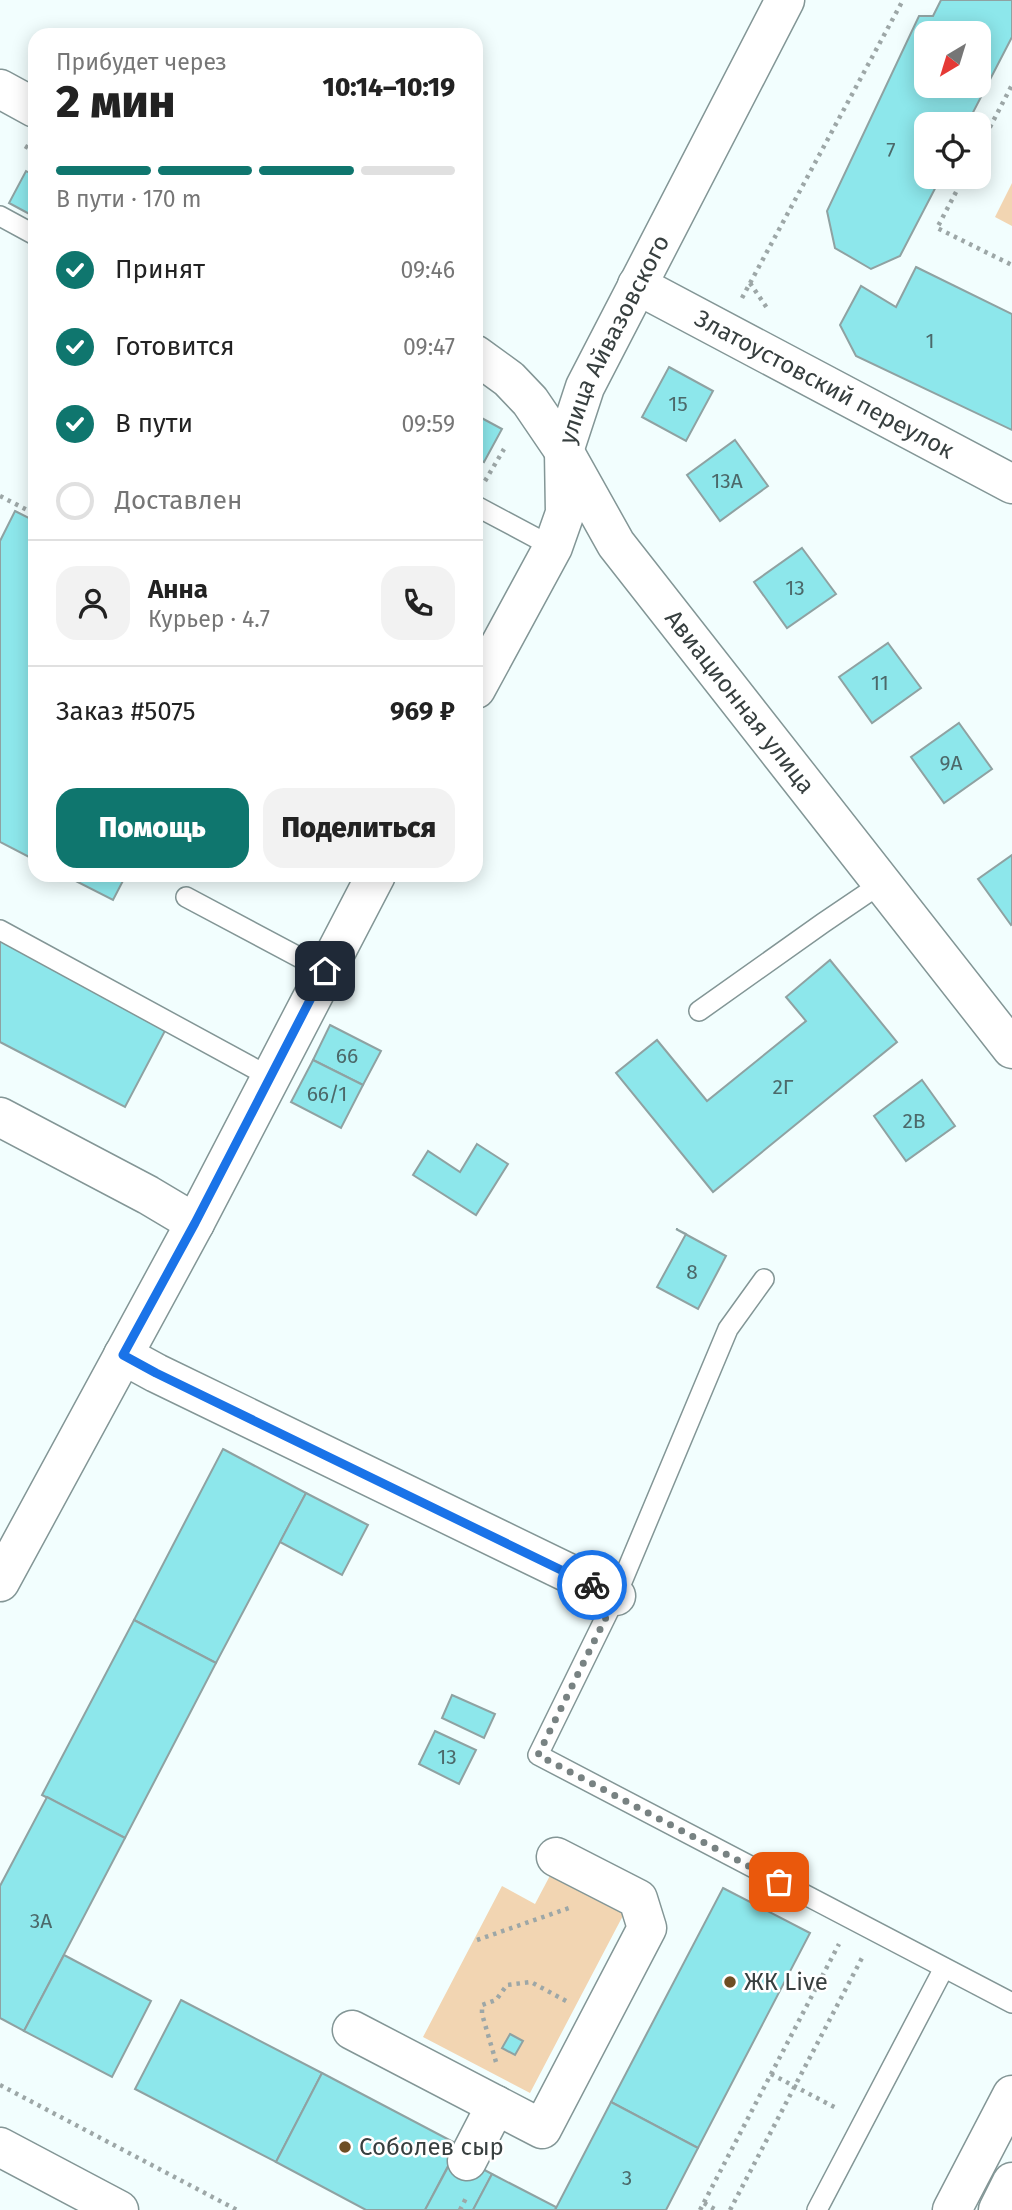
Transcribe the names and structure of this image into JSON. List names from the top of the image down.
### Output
{
  "streets": {
    "street": ["улица Айвазовского", "Златоустовский переулок", "Авиационная улица"]
  },
  "crossings": [
    ["улица Айвазовского", "Златоустовский переулок"],
    ["улица Айвазовского", "Авиационная улица"]
  ],
  "places": ["ЖК Live", "Соболев сыр"],
  "house_numbers": [
    "7",
    "1",
    "15",
    "13А",
    "13",
    "11",
    "9А",
    "66",
    "2Г",
    "66/1",
    "2В",
    "8",
    "13",
    "3А",
    "3"
  ],
  "north": "bottom left",
  "page": {
    "heading": ["2 мин", "Прибудет через", "10:14–10:19"],
    "panel": [
      "Анна",
      "Курьер · 4.7",
      "Заказ #5075",
      "969 ₽"
    ],
    "bar": "В пути · 170 m",
    "list": [
      ["Принят", "09:46"],
      ["Готовится", "09:47"],
      ["В пути", "09:59"],
      "Доставлен"
    ],
    "buttons": ["Помощь", "Поделиться"]
  }
}
